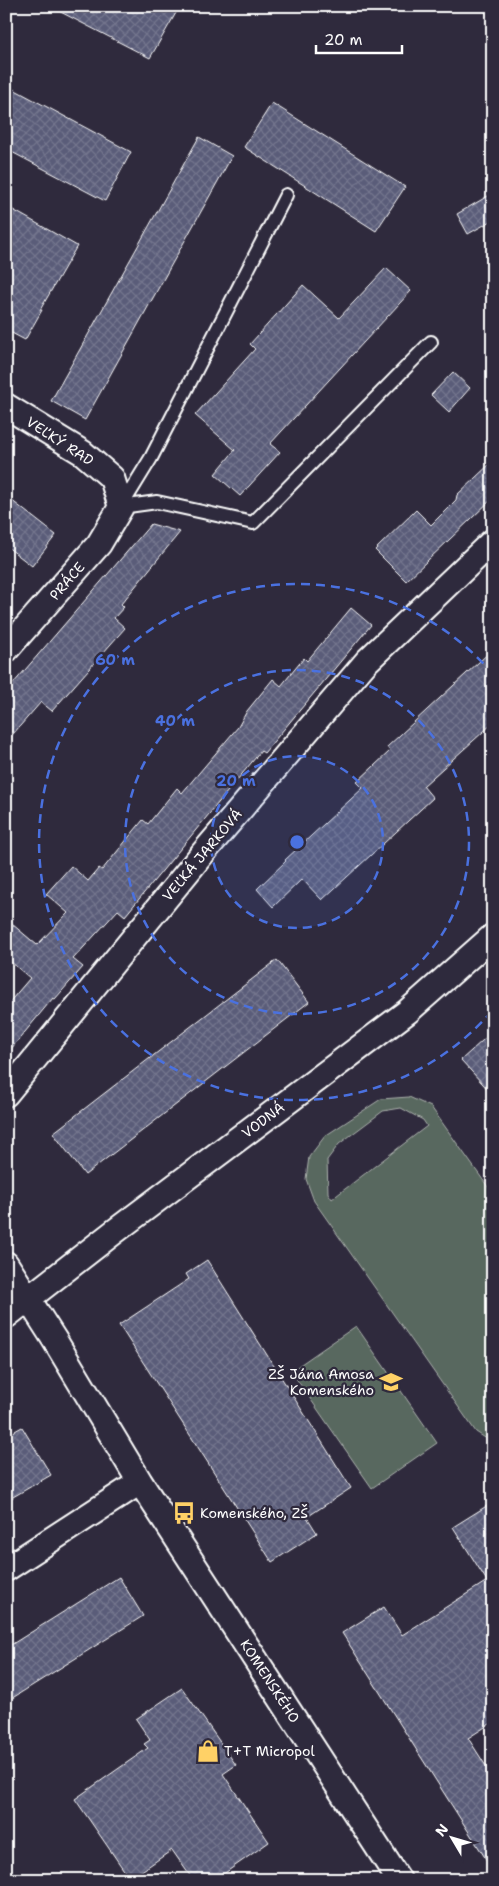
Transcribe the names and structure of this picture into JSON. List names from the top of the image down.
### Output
{
  "streets": {
    "street": [
      "VEĽKÝ RAD",
      "PRÁCE",
      "VEĽKÁ JARKOVÁ",
      "VODNÁ",
      "KOMENSKÉHO"
    ]
  },
  "crossings": [
    ["VEĽKÝ RAD", "PRÁCE"],
    ["VODNÁ", "KOMENSKÉHO"]
  ],
  "places": {
    "school or university": ["ZŠ Jána Amosa Komenského"],
    "bus stop": ["Komenského, ZŠ"],
    "shop": ["T+T Micropol"]
  },
  "scale_bar": "20 m",
  "north": "top left",
  "rings": ["60 m", "40 m", "20 m"]
}
